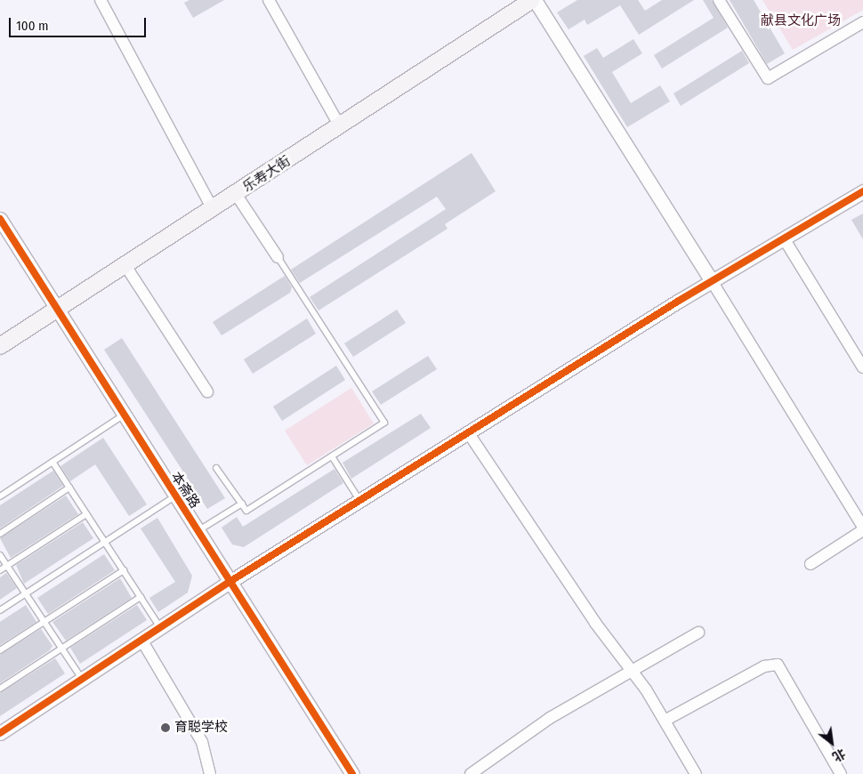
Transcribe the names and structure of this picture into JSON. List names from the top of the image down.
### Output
{
  "streets": {
    "main road": ["乐寿大街"],
    "street": ["本斋路"]
  },
  "crossings": [
    ["乐寿大街", "本斋路"]
  ],
  "parks": ["献县文化广场"],
  "places": ["育聪学校"],
  "scale_bar": "100 m",
  "north": "bottom right"
}
